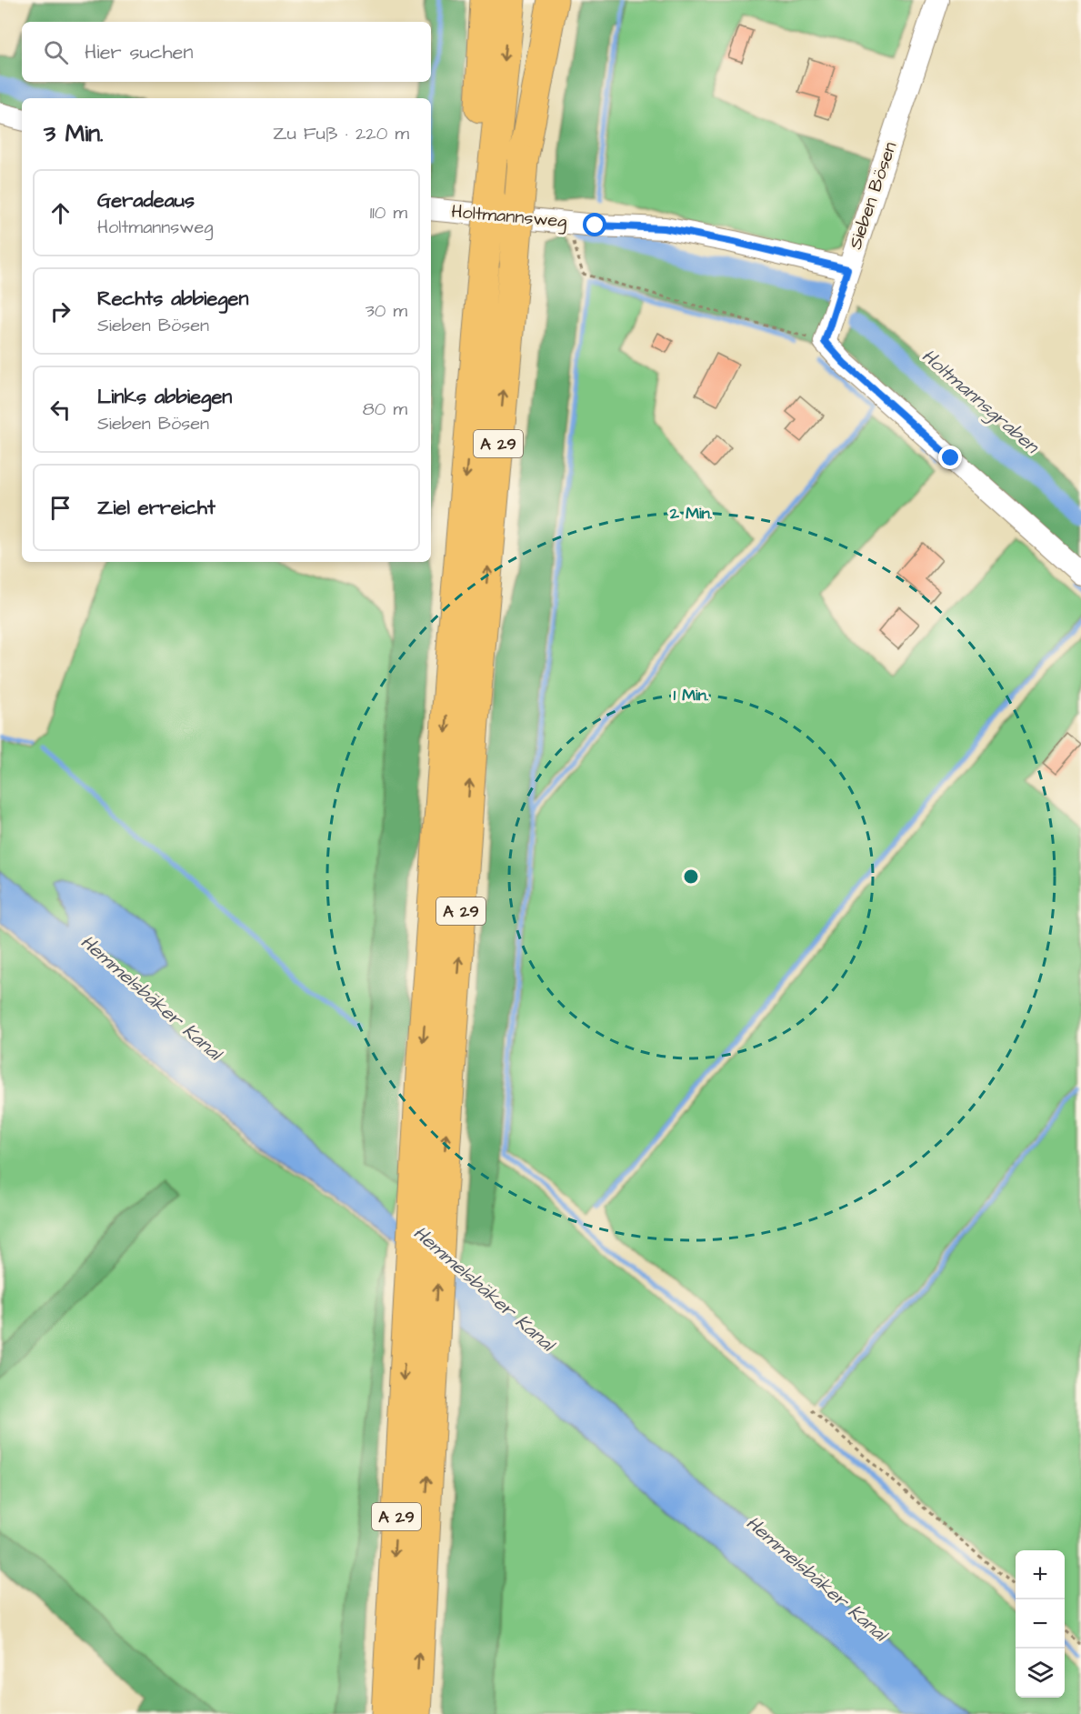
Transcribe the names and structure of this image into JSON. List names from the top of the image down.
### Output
{
  "streets": {
    "highway": ["A 29"],
    "street": ["Sieben Bösen", "Holtmannsweg"]
  },
  "crossings": [
    ["Sieben Bösen", "Holtmannsweg"]
  ],
  "water": ["Holtmannsgraben", "Hemmelsbäker Kanal"],
  "page": {
    "search": "Hier suchen",
    "heading": ["3 Min.", "Zu Fuß · 220 m"],
    "list": [
      ["Geradeaus", "Holtmannsweg", "110 m"],
      ["Rechts abbiegen", "Sieben Bösen", "30 m"],
      ["Links abbiegen", "Sieben Bösen", "80 m"],
      "Ziel erreicht"
    ],
    "map_buttons": ["+", "−"]
  },
  "rings": ["2 Min.", "1 Min."]
}
